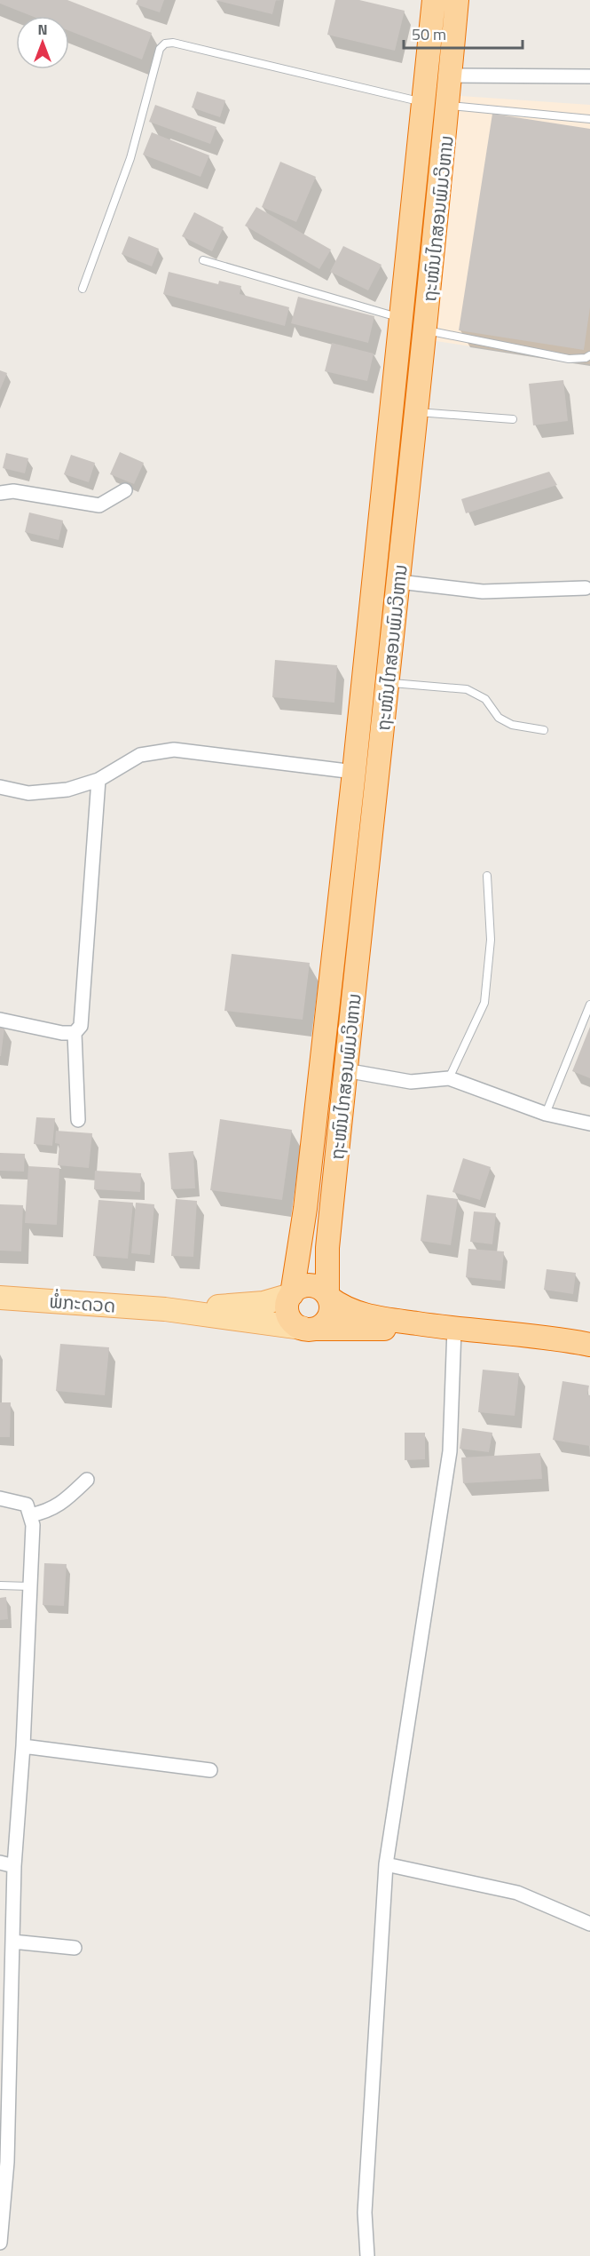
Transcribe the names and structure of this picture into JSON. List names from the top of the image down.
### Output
{
  "streets": {
    "highway": ["ຖະໜົນໄກສອນພົມວິຫານ"],
    "main road": ["ພໍ່ກະດວດ"]
  },
  "scale_bar": "50 m",
  "north": "top"
}
